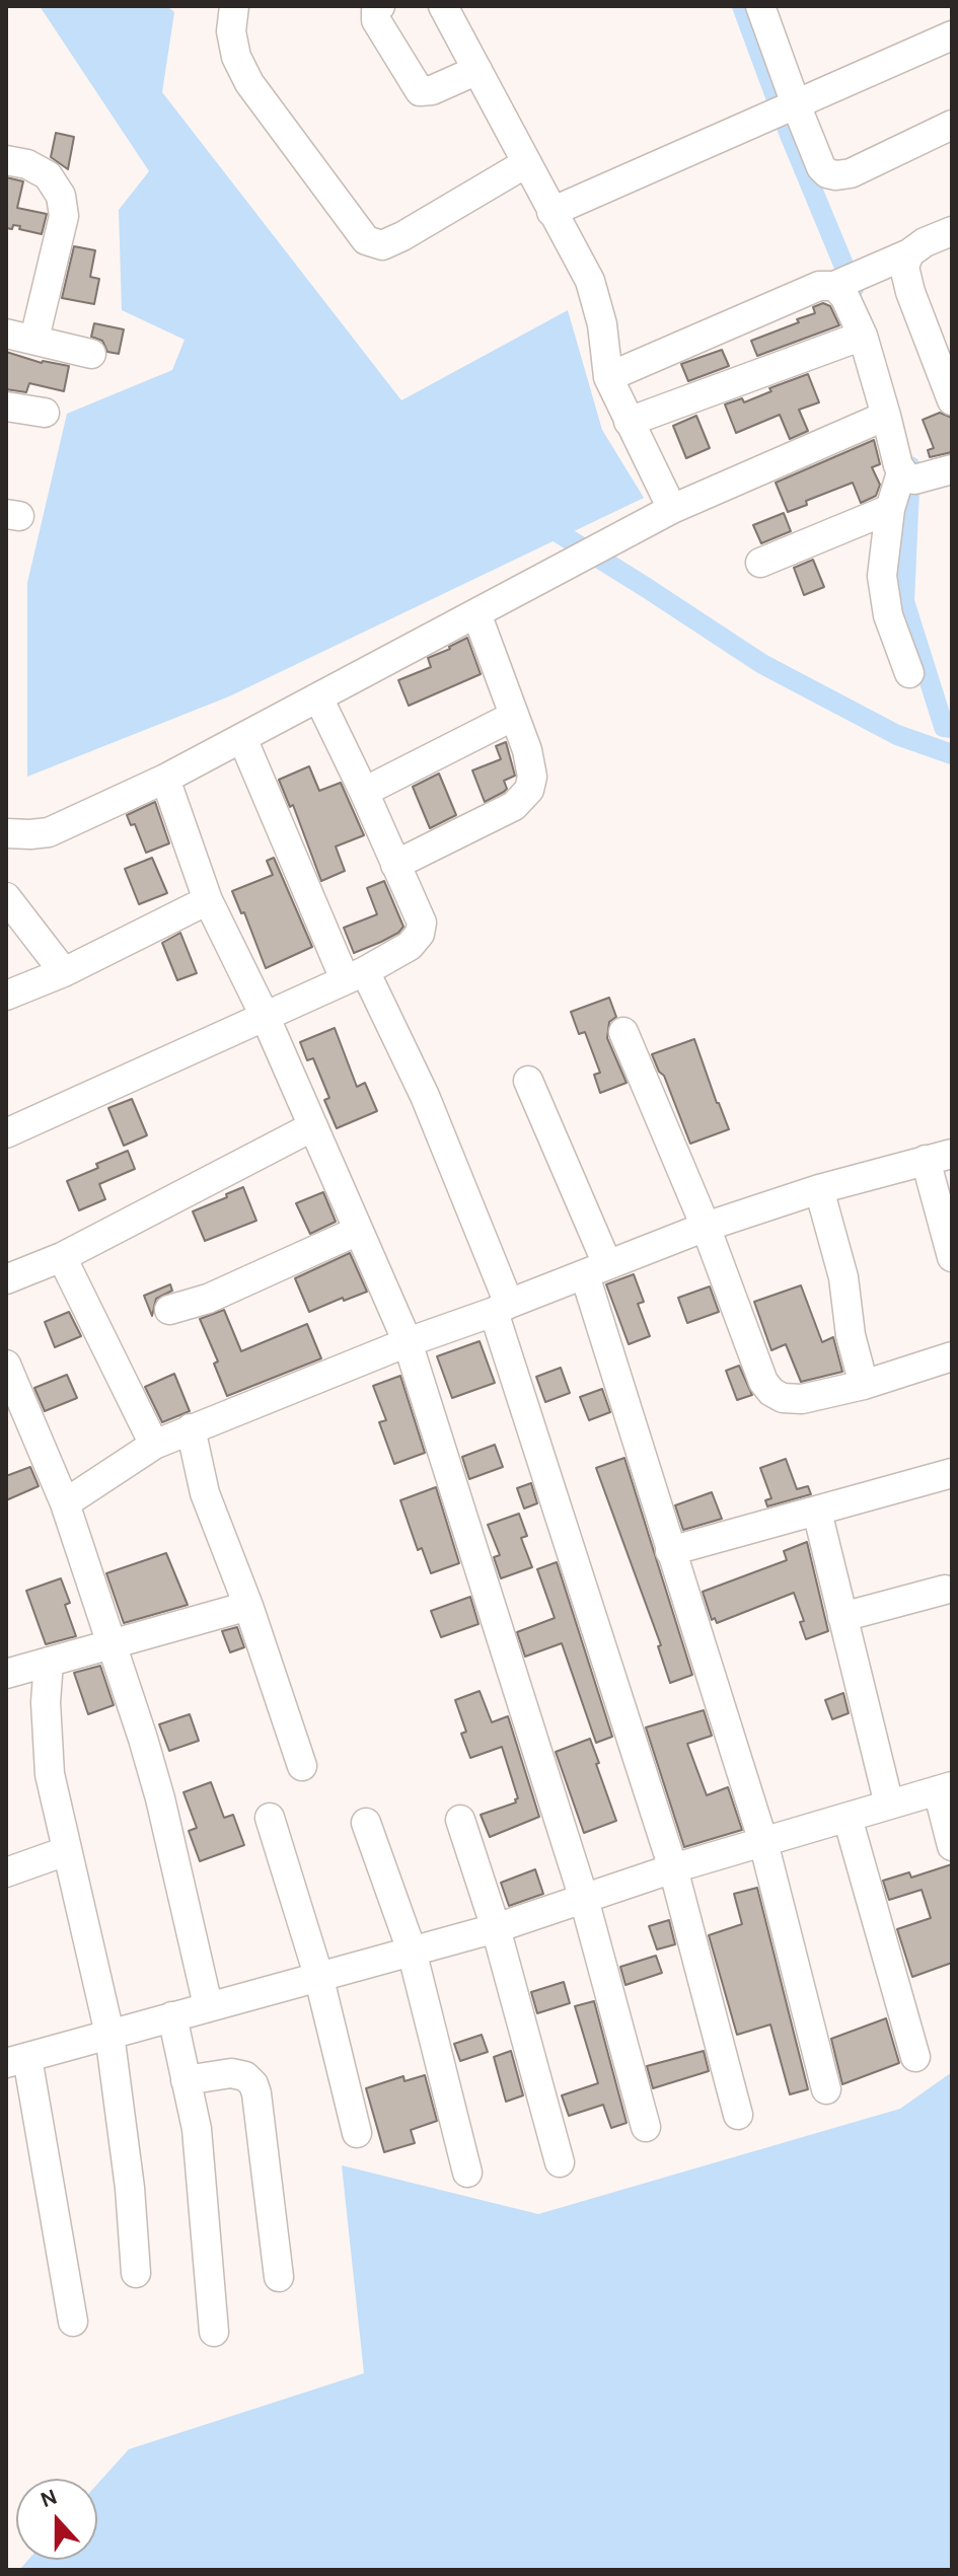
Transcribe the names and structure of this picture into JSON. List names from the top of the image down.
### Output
{
  "north": "top"
}
